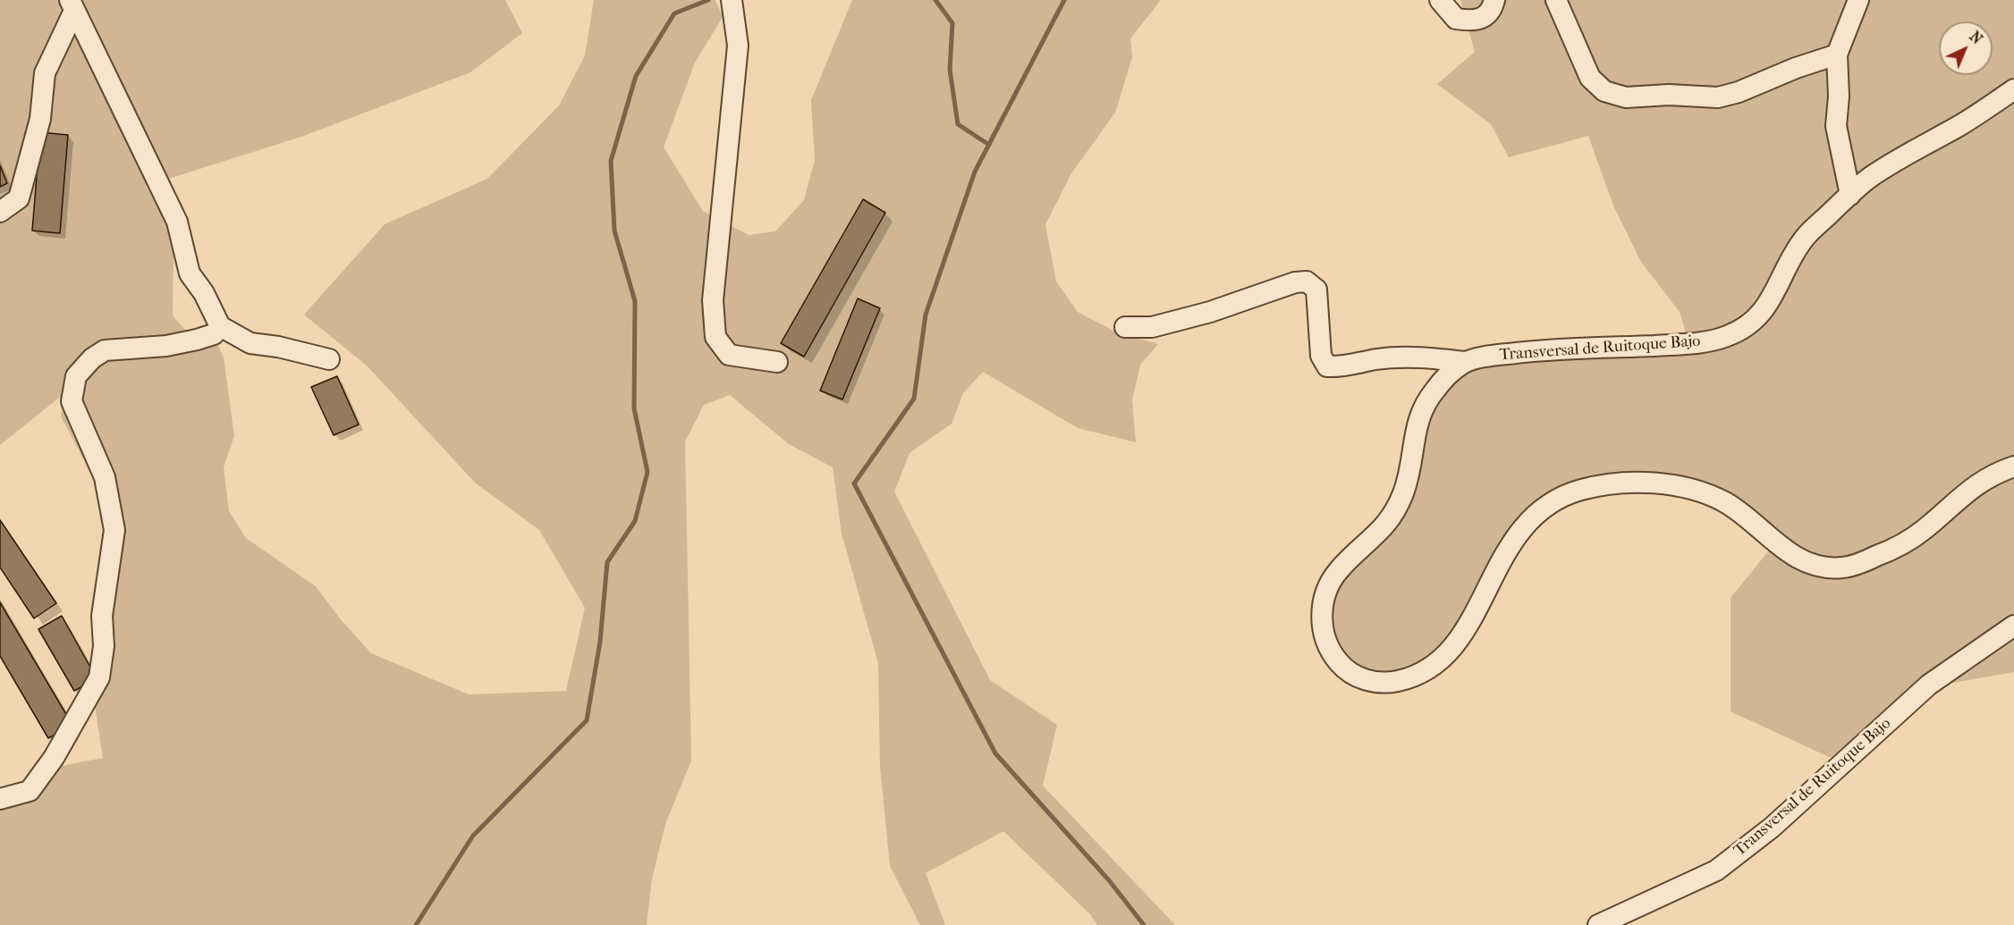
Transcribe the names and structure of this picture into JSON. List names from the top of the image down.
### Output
{
  "streets": {
    "street": ["Transversal de Ruitoque Bajo"]
  },
  "north": "top right"
}
